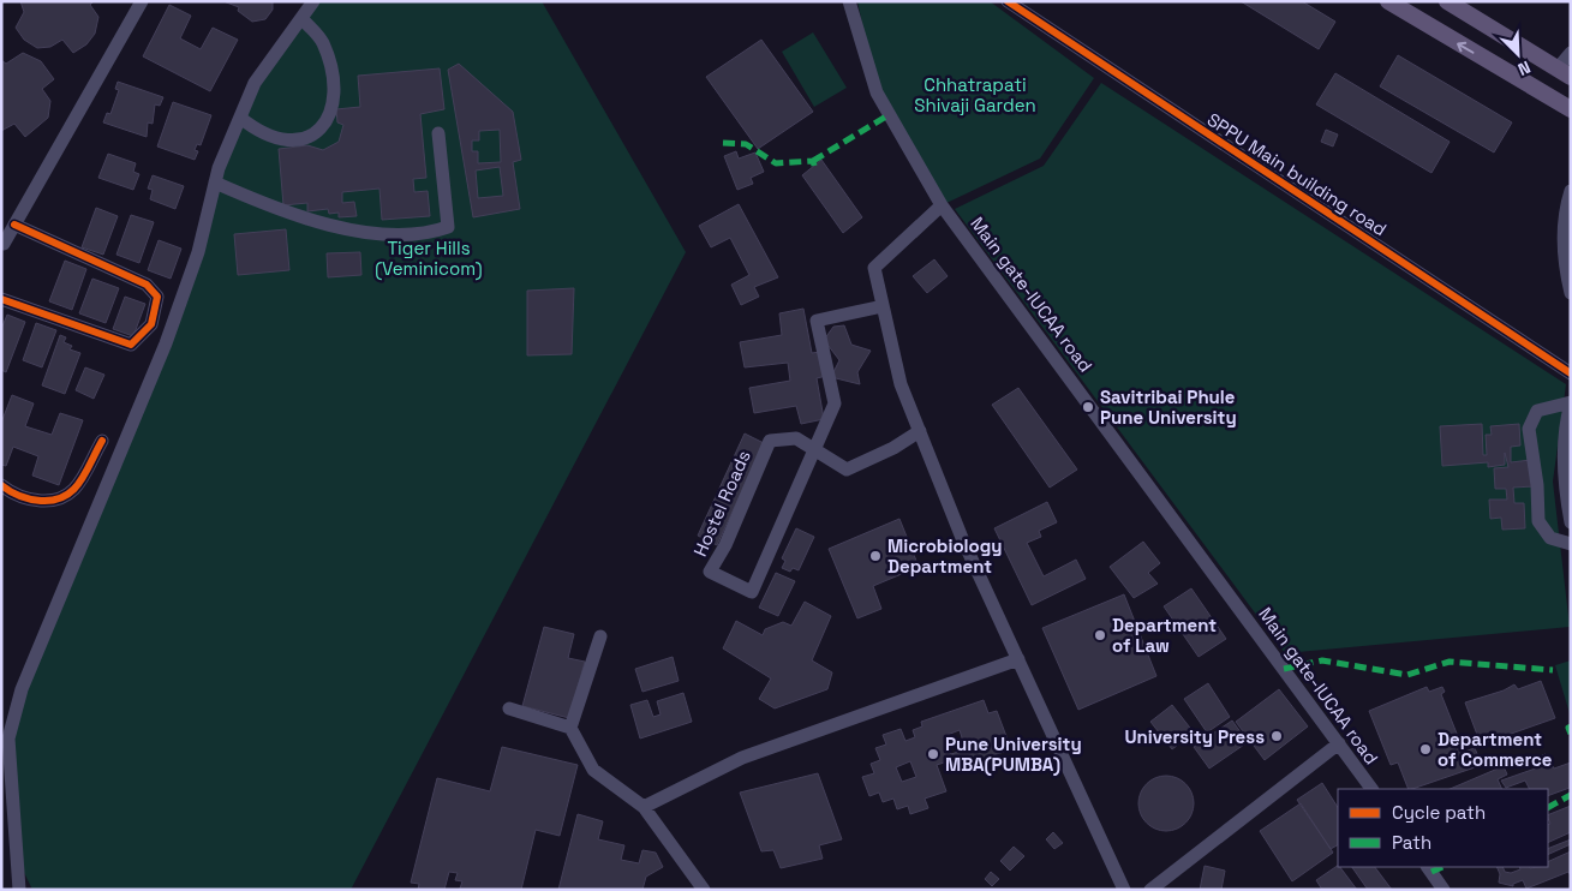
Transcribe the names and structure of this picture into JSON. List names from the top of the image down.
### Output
{
  "streets": {
    "street": ["SPPU Main building road", "Main gate-IUCAA road", "Hostel Roads"]
  },
  "parks": ["Chhatrapati Shivaji Garden", "Tiger Hills (Veminicom)"],
  "places": [
    "Savitribai Phule Pune University",
    "Microbiology Department",
    "Department of Law",
    "University Press",
    "Department of Commerce",
    "Pune University MBA(PUMBA)"
  ],
  "legend": ["Cycle path", "Path"],
  "north": "bottom right"
}
